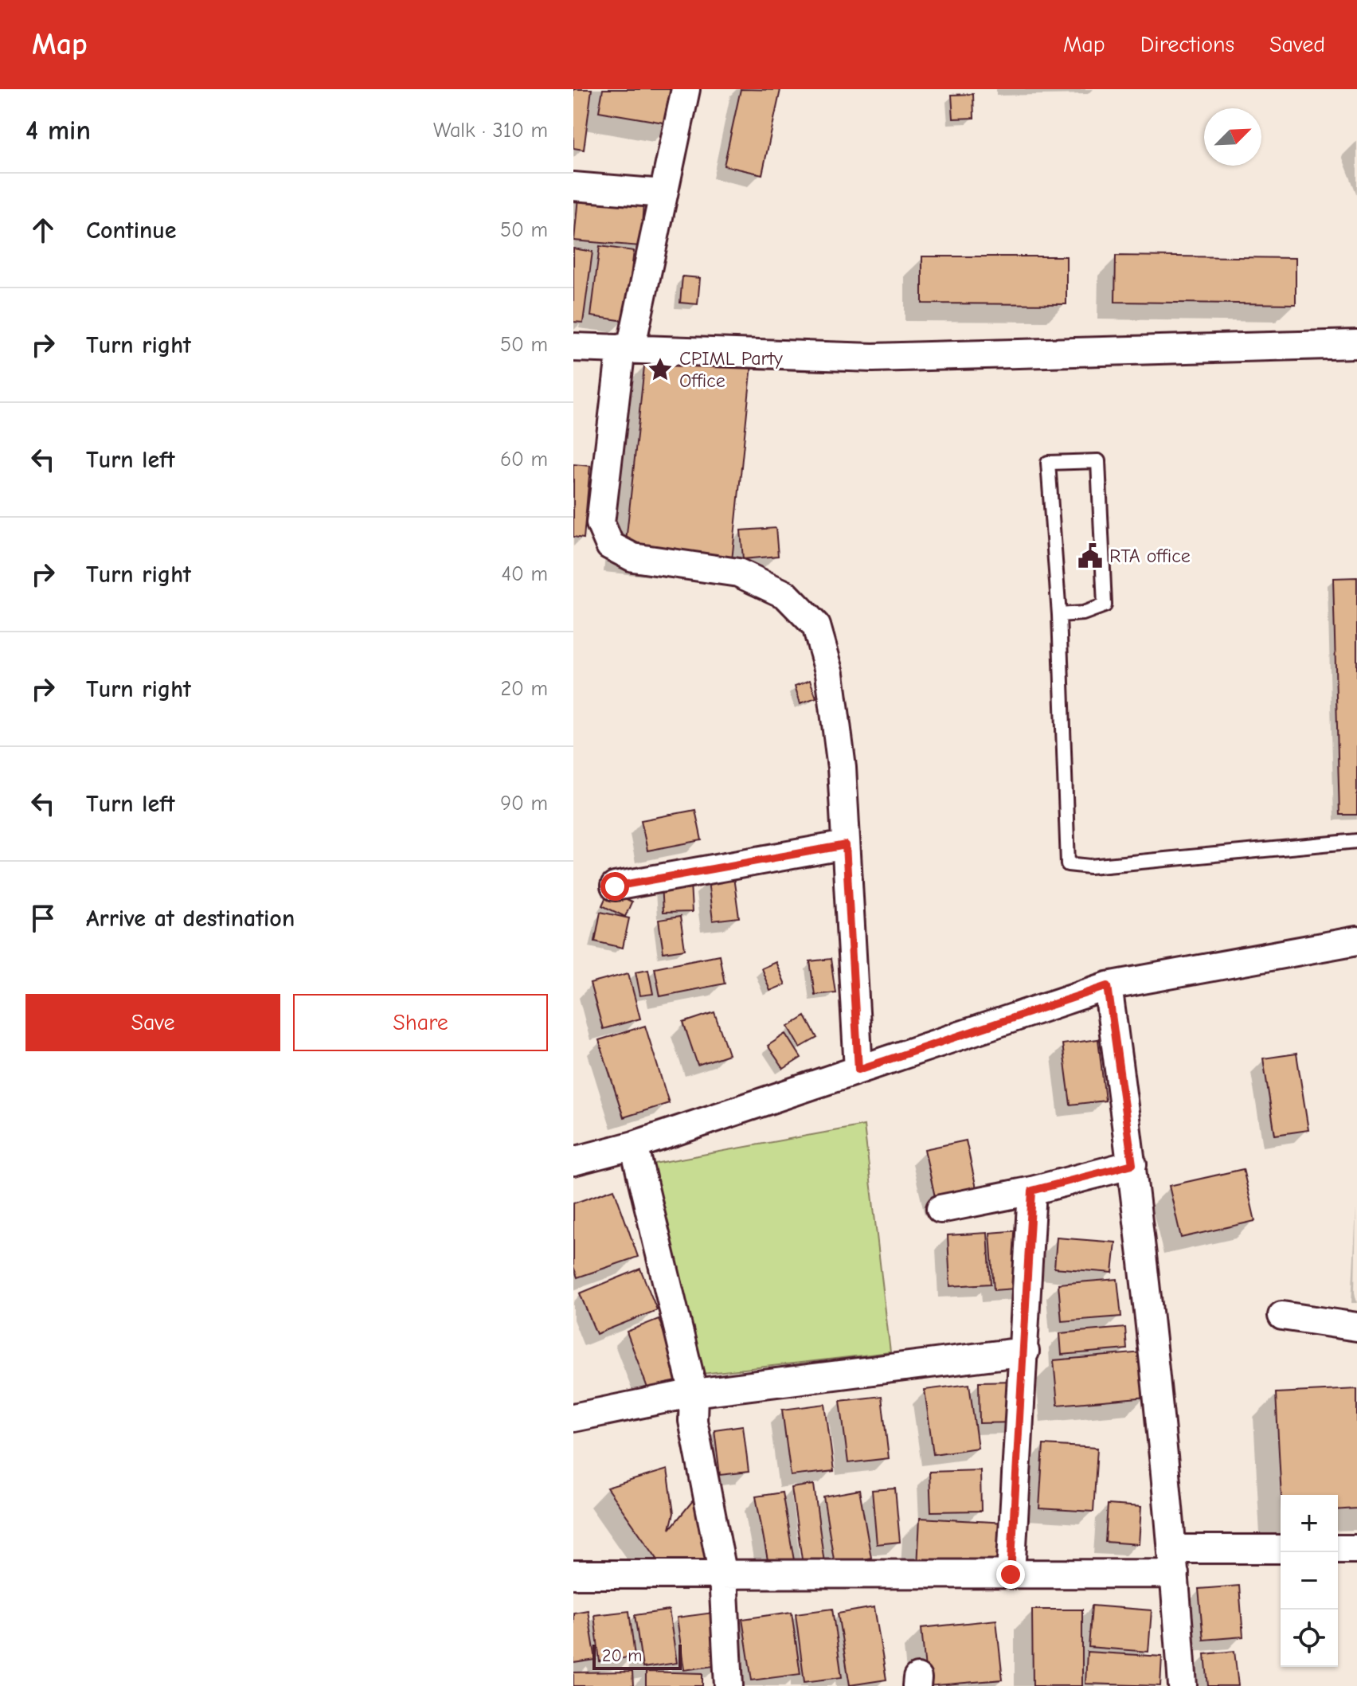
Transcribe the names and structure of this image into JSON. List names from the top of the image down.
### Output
{
  "places": {
    "place": ["CPIML Party Office"],
    "public building": ["RTA office"]
  },
  "scale_bar": "20 m",
  "north": "top right",
  "page": {
    "header": "Map",
    "nav": ["Map", "Directions", "Saved"],
    "heading": ["4 min", "Walk · 310 m"],
    "list": [
      ["Continue", "50 m"],
      ["Turn right", "50 m"],
      ["Turn left", "60 m"],
      ["Turn right", "40 m"],
      ["Turn right", "20 m"],
      ["Turn left", "90 m"],
      "Arrive at destination"
    ],
    "buttons": ["Save", "Share"],
    "map_buttons": ["+", "−"],
    "scale": "20 m"
  }
}
